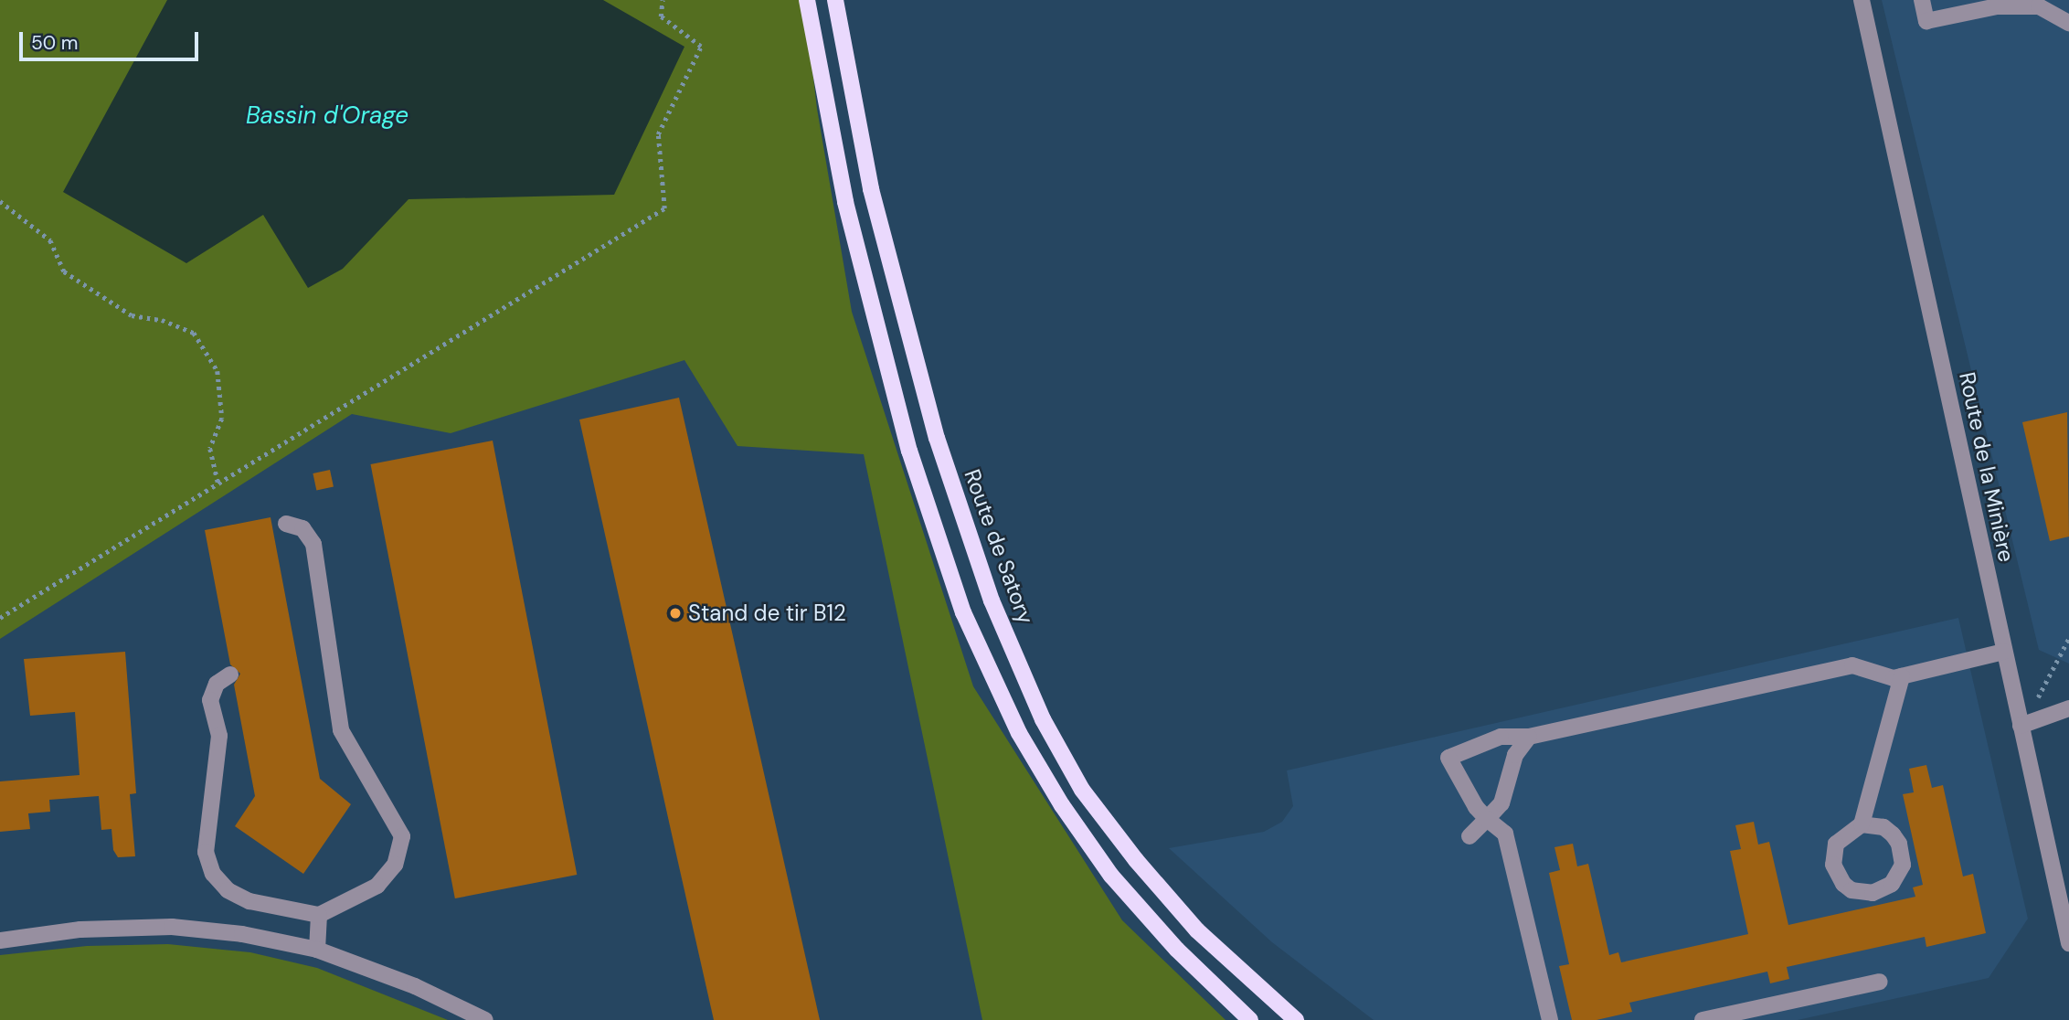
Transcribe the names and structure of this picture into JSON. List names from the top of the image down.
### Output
{
  "streets": {
    "main road": ["Route de Satory"],
    "street": ["Route de la Minière"]
  },
  "water": ["Bassin d'Orage"],
  "places": ["Stand de tir B12"],
  "scale_bar": "50 m"
}
